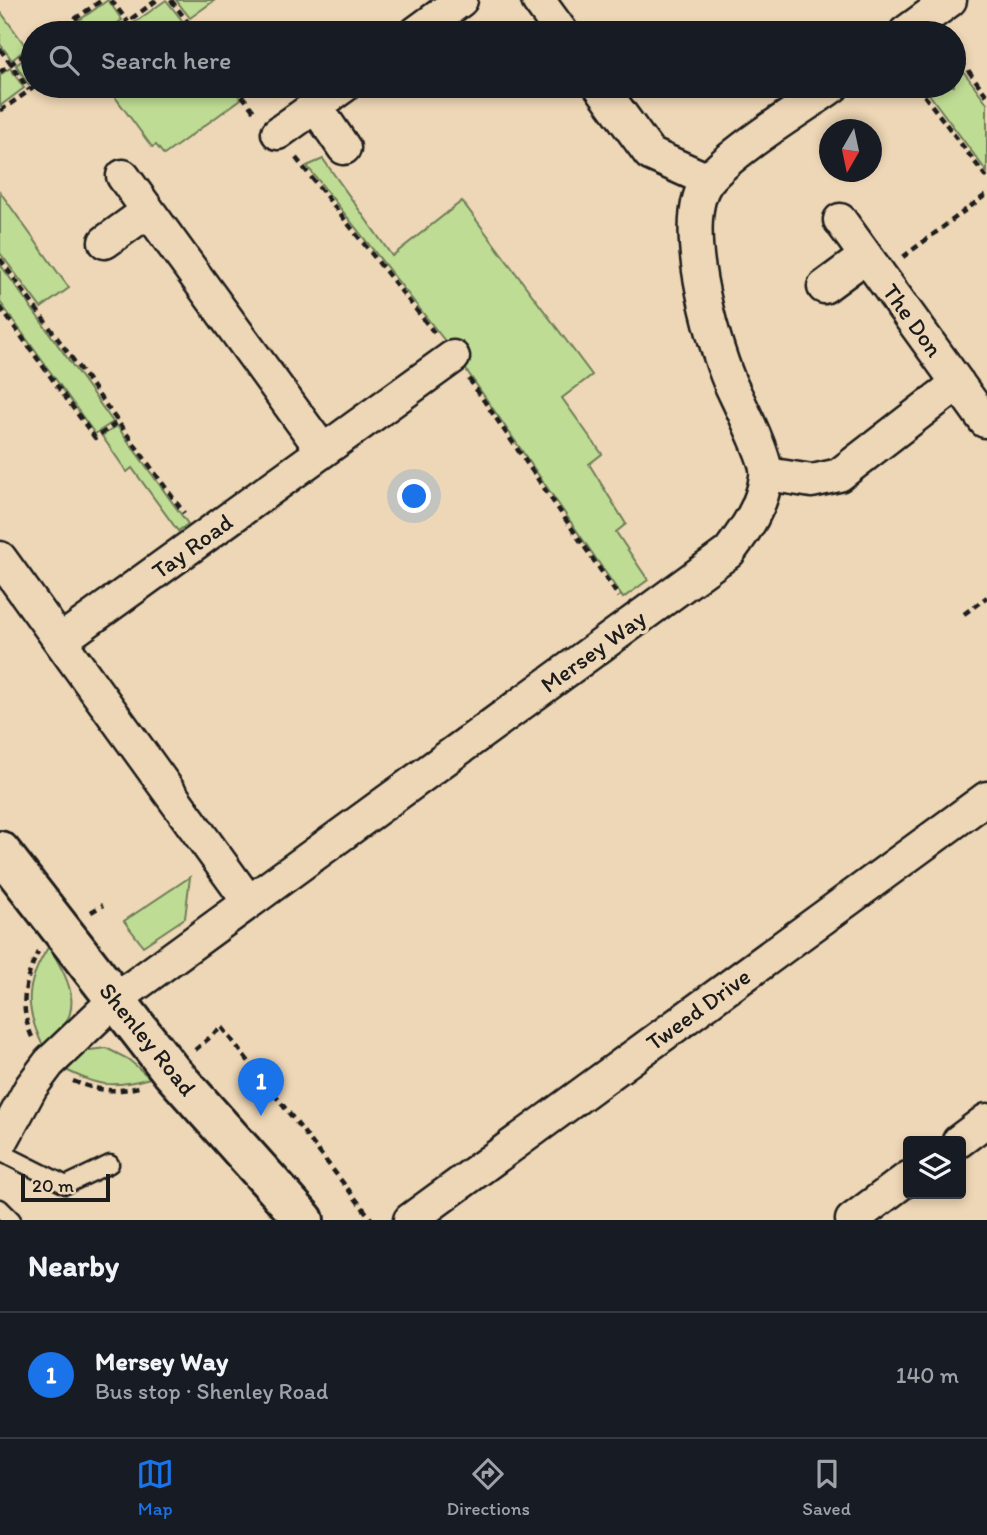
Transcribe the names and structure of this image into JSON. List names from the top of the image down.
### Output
{
  "streets": {
    "street": [
      "The Don",
      "Tay Road",
      "Mersey Way",
      "Tweed Drive",
      "Shenley Road"
    ]
  },
  "crossings": [
    ["Mersey Way", "Shenley Road"]
  ],
  "scale_bar": "20 m",
  "north": "bottom",
  "page": {
    "search": "Search here",
    "pins": "1",
    "scale": "20 m",
    "heading": "Nearby",
    "list": [
      {
        "mark": "1",
        "name": "Mersey Way",
        "note": "Bus stop · Shenley Road",
        "value": "140 m"
      }
    ],
    "nav": ["Map", "Directions", "Saved"]
  }
}
